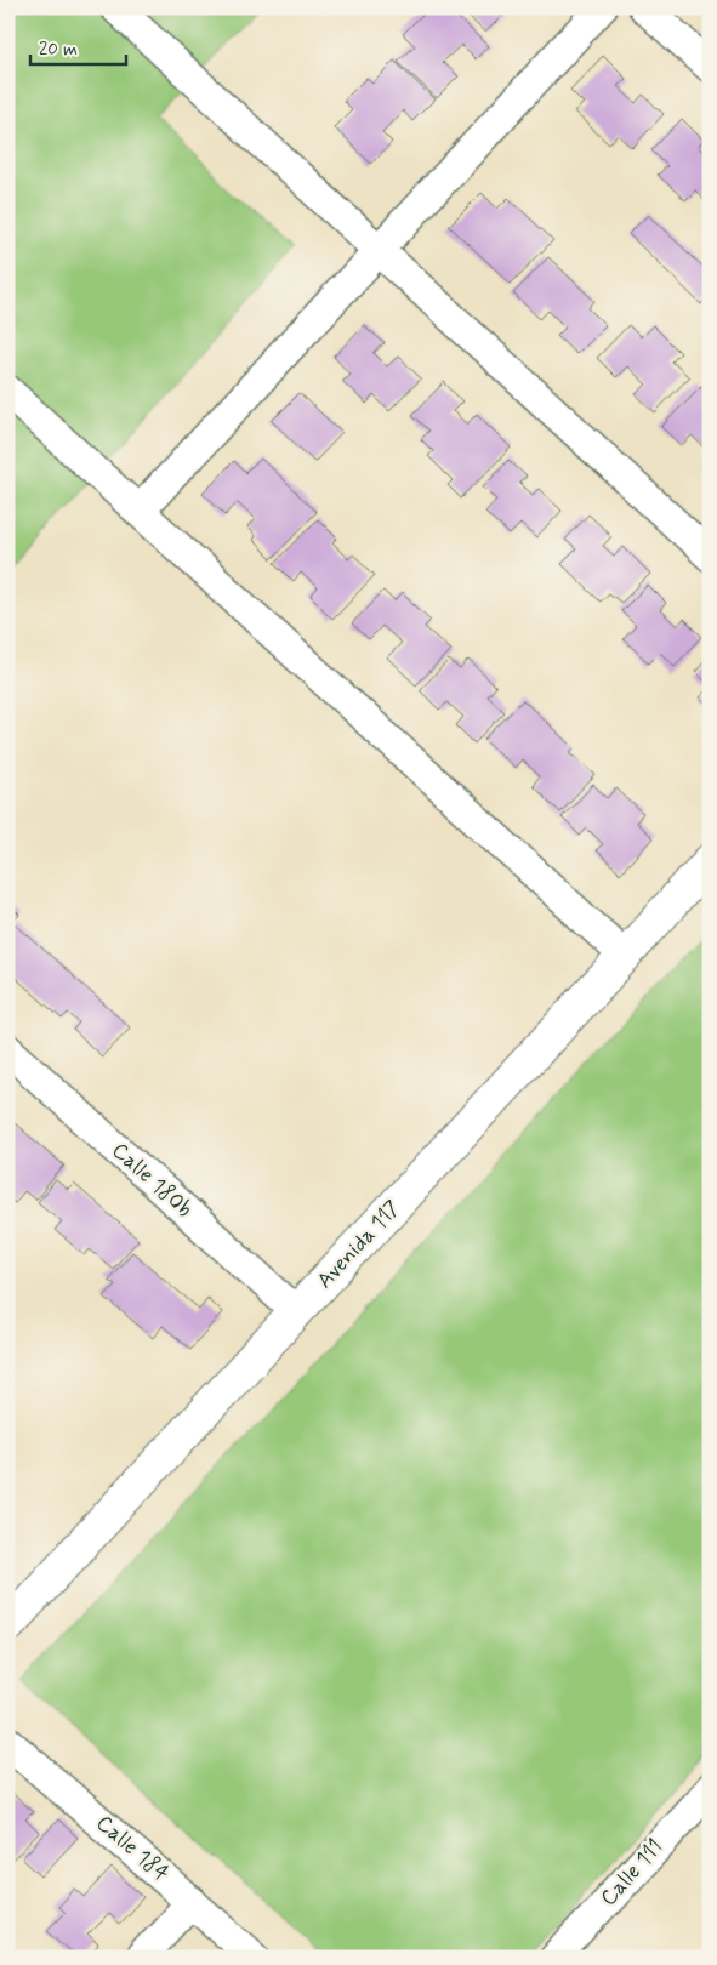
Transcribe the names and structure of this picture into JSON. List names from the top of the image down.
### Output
{
  "streets": {
    "street": [
      "Calle 180b",
      "Avenida 117",
      "Calle 184",
      "Calle 111"
    ]
  },
  "crossings": [
    ["Calle 180b", "Avenida 117"]
  ],
  "scale_bar": "20 m"
}
